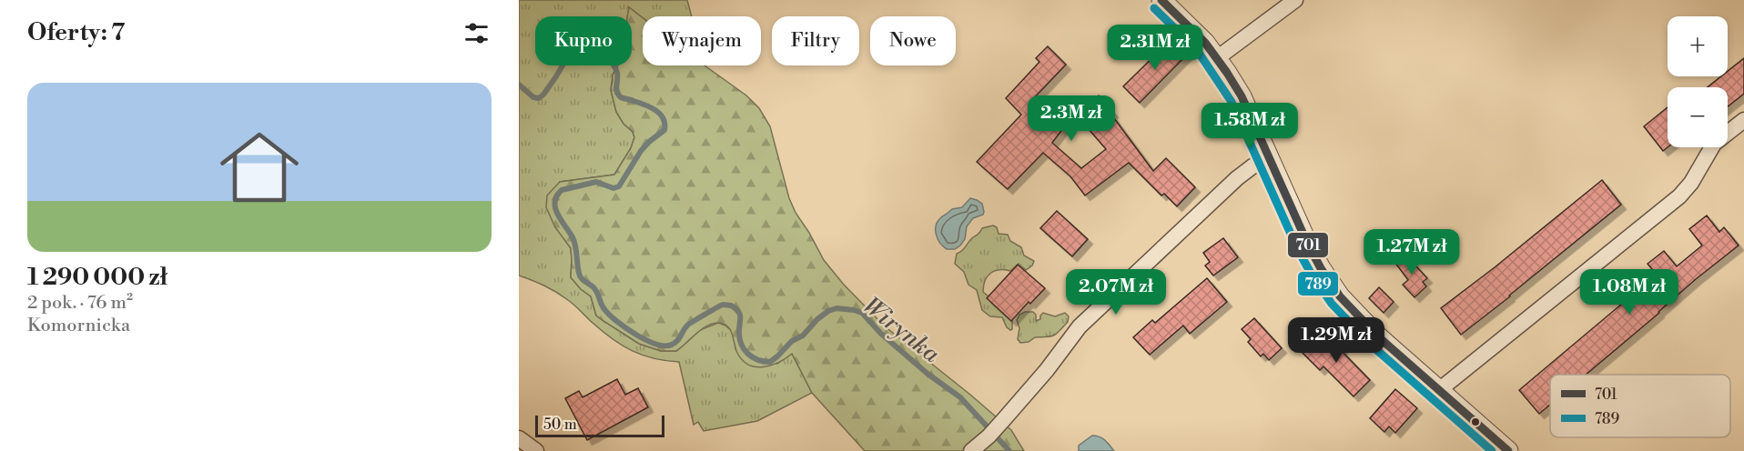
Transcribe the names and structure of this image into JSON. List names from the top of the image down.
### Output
{
  "water": ["Wirynka"],
  "lines": ["transit line 701", "transit line 789"],
  "legend": ["701", "789"],
  "scale_bar": "50 m",
  "page": {
    "heading": "Oferty: 7",
    "map_buttons": ["+", "−"],
    "chip": [
      "Kupno",
      "Wynajem",
      "Filtry",
      "Nowe"
    ],
    "price": [
      "2.31M zł",
      "2.3M zł",
      "1.58M zł",
      "1.27M zł",
      "2.07M zł",
      "1.08M zł",
      "1.29M zł"
    ],
    "list": [
      {
        "name": "1 290 000 zł",
        "note": "2 pok. · 76 m² · Komornicka"
      }
    ],
    "scale": "50 m"
  }
}
